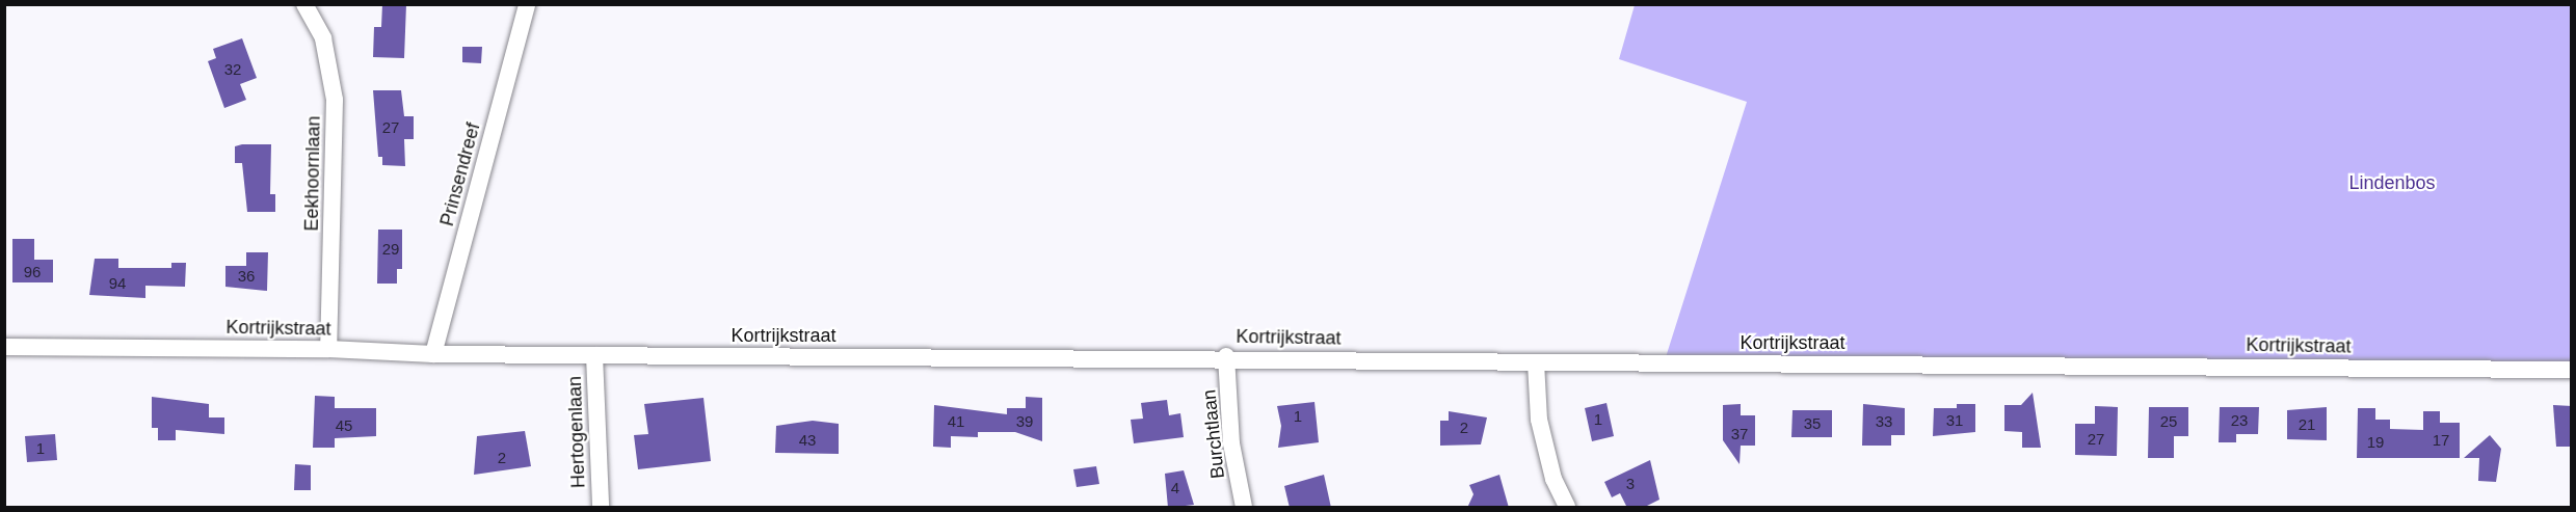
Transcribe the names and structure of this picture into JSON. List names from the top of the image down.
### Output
{
  "streets": {
    "street": [
      "Eekhoornlaan",
      "Prinsendreef",
      "Kortrijkstraat",
      "Hertogenlaan",
      "Burchtlaan"
    ]
  },
  "crossings": [
    ["Eekhoornlaan", "Kortrijkstraat"],
    ["Prinsendreef", "Kortrijkstraat"],
    ["Kortrijkstraat", "Hertogenlaan"],
    ["Kortrijkstraat", "Burchtlaan"]
  ],
  "parks": ["Lindenbos"],
  "house_numbers": [
    "32",
    "27",
    "29",
    "96",
    "36",
    "94",
    "1",
    "1",
    "31",
    "23",
    "41",
    "39",
    "33",
    "25",
    "35",
    "21",
    "45",
    "2",
    "37",
    "27",
    "43",
    "17",
    "19",
    "1",
    "2",
    "3",
    "4"
  ]
}
